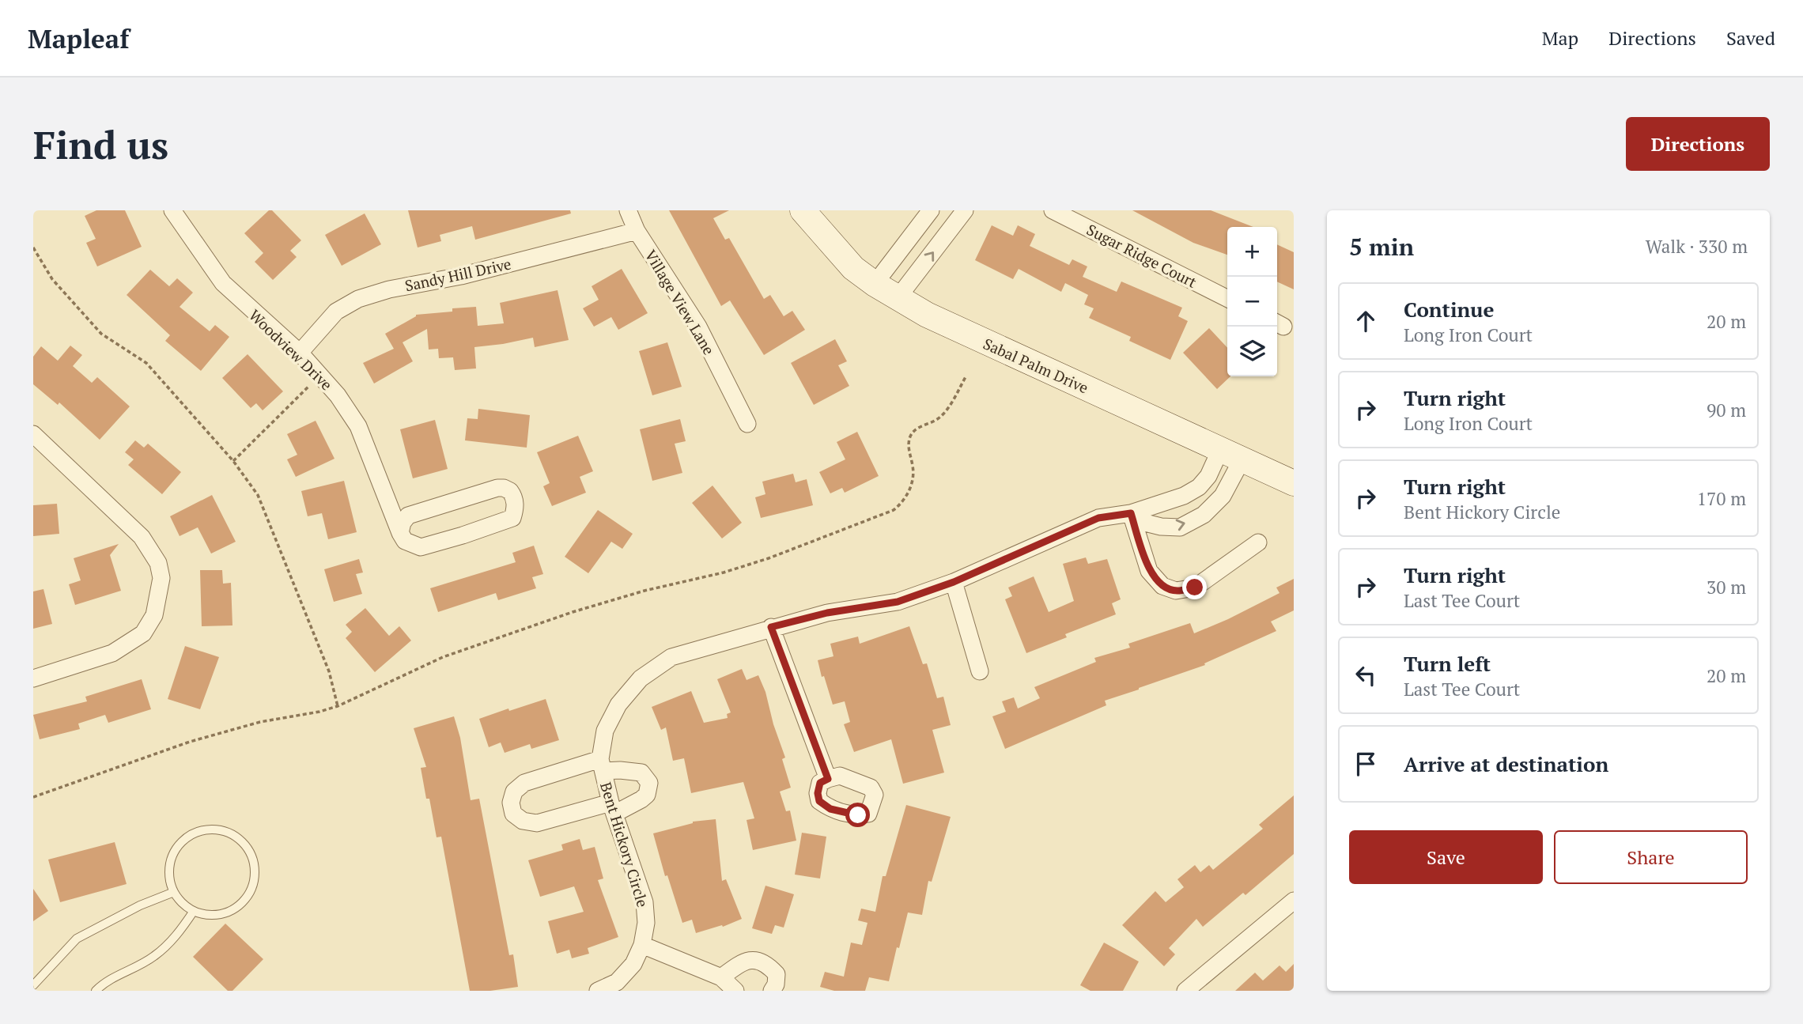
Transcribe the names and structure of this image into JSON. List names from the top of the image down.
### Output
{
  "streets": {
    "street": [
      "Sugar Ridge Court",
      "Sandy Hill Drive",
      "Village View Lane",
      "Woodview Drive",
      "Sabal Palm Drive",
      "Bent Hickory Circle"
    ]
  },
  "crossings": [
    ["Sandy Hill Drive", "Village View Lane"],
    ["Sandy Hill Drive", "Woodview Drive"],
    ["Sabal Palm Drive", "Bent Hickory Circle"]
  ],
  "page": {
    "header": "Mapleaf",
    "nav": ["Map", "Directions", "Saved"],
    "buttons": [
      "Directions",
      ["Save", "Share"]
    ],
    "title": "Find us",
    "heading": ["5 min", "Walk · 330 m"],
    "map_buttons": ["+", "−"],
    "list": [
      ["Continue", "Long Iron Court", "20 m"],
      ["Turn right", "Long Iron Court", "90 m"],
      ["Turn right", "Bent Hickory Circle", "170 m"],
      ["Turn right", "Last Tee Court", "30 m"],
      ["Turn left", "Last Tee Court", "20 m"],
      "Arrive at destination"
    ]
  }
}
